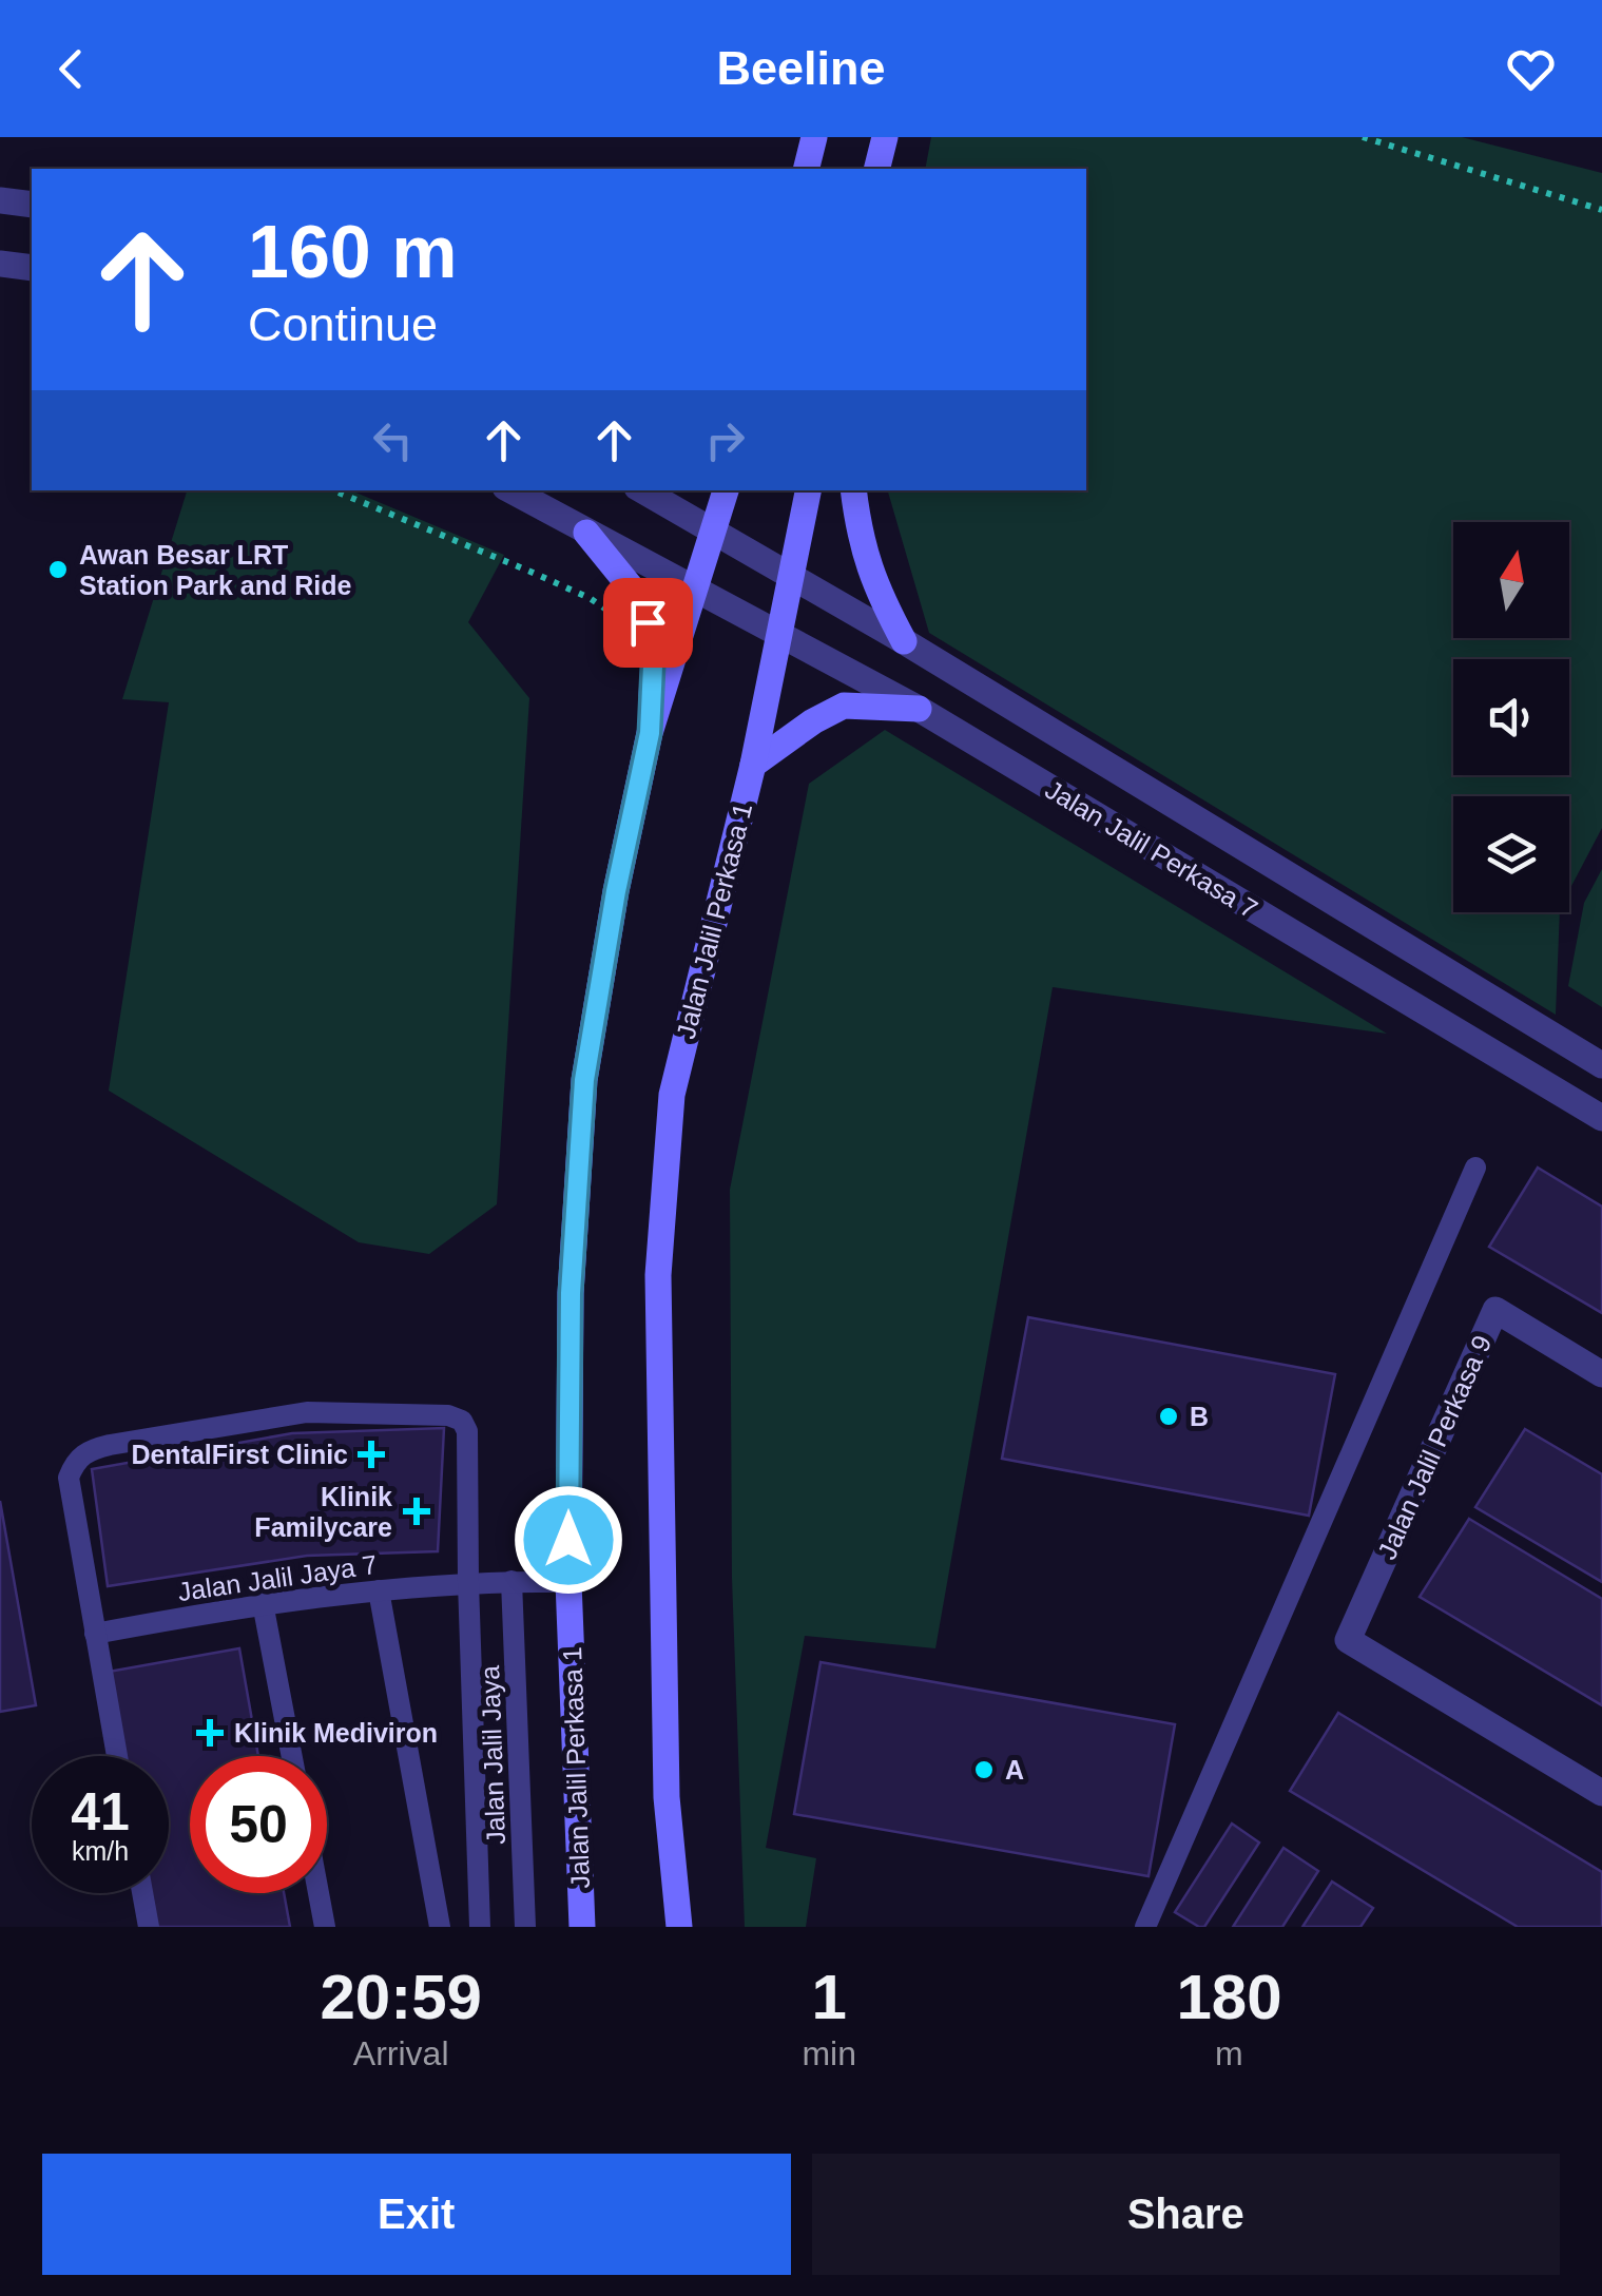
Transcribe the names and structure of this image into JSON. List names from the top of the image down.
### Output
{
  "streets": {
    "main road": ["Jalan Jalil Perkasa 1"],
    "street": ["Jalan Jalil Perkasa 7", "Jalan Jalil Perkasa 9"],
    "lane": ["Jalan Jalil Jaya 7", "Jalan Jalil Jaya"]
  },
  "crossings": [
    ["Jalan Jalil Perkasa 7", "Jalan Jalil Perkasa 1"],
    ["Jalan Jalil Perkasa 1", "Jalan Jalil Jaya 7"],
    ["Jalan Jalil Jaya 7", "Jalan Jalil Jaya"]
  ],
  "places": {
    "other": ["Awan Besar LRT Station Park and Ride", "B", "A"],
    "health": ["DentalFirst Clinic", "Klinik Familycare", "Klinik Mediviron"]
  },
  "north": "top",
  "page": {
    "header": "Beeline",
    "turn": ["160 m", "Continue"],
    "speed": "41 km/h",
    "limit": "50",
    "eta": [
      "20:59",
      "Arrival",
      "1",
      "min",
      "180",
      "m"
    ],
    "buttons": ["Exit", "Share"]
  }
}
